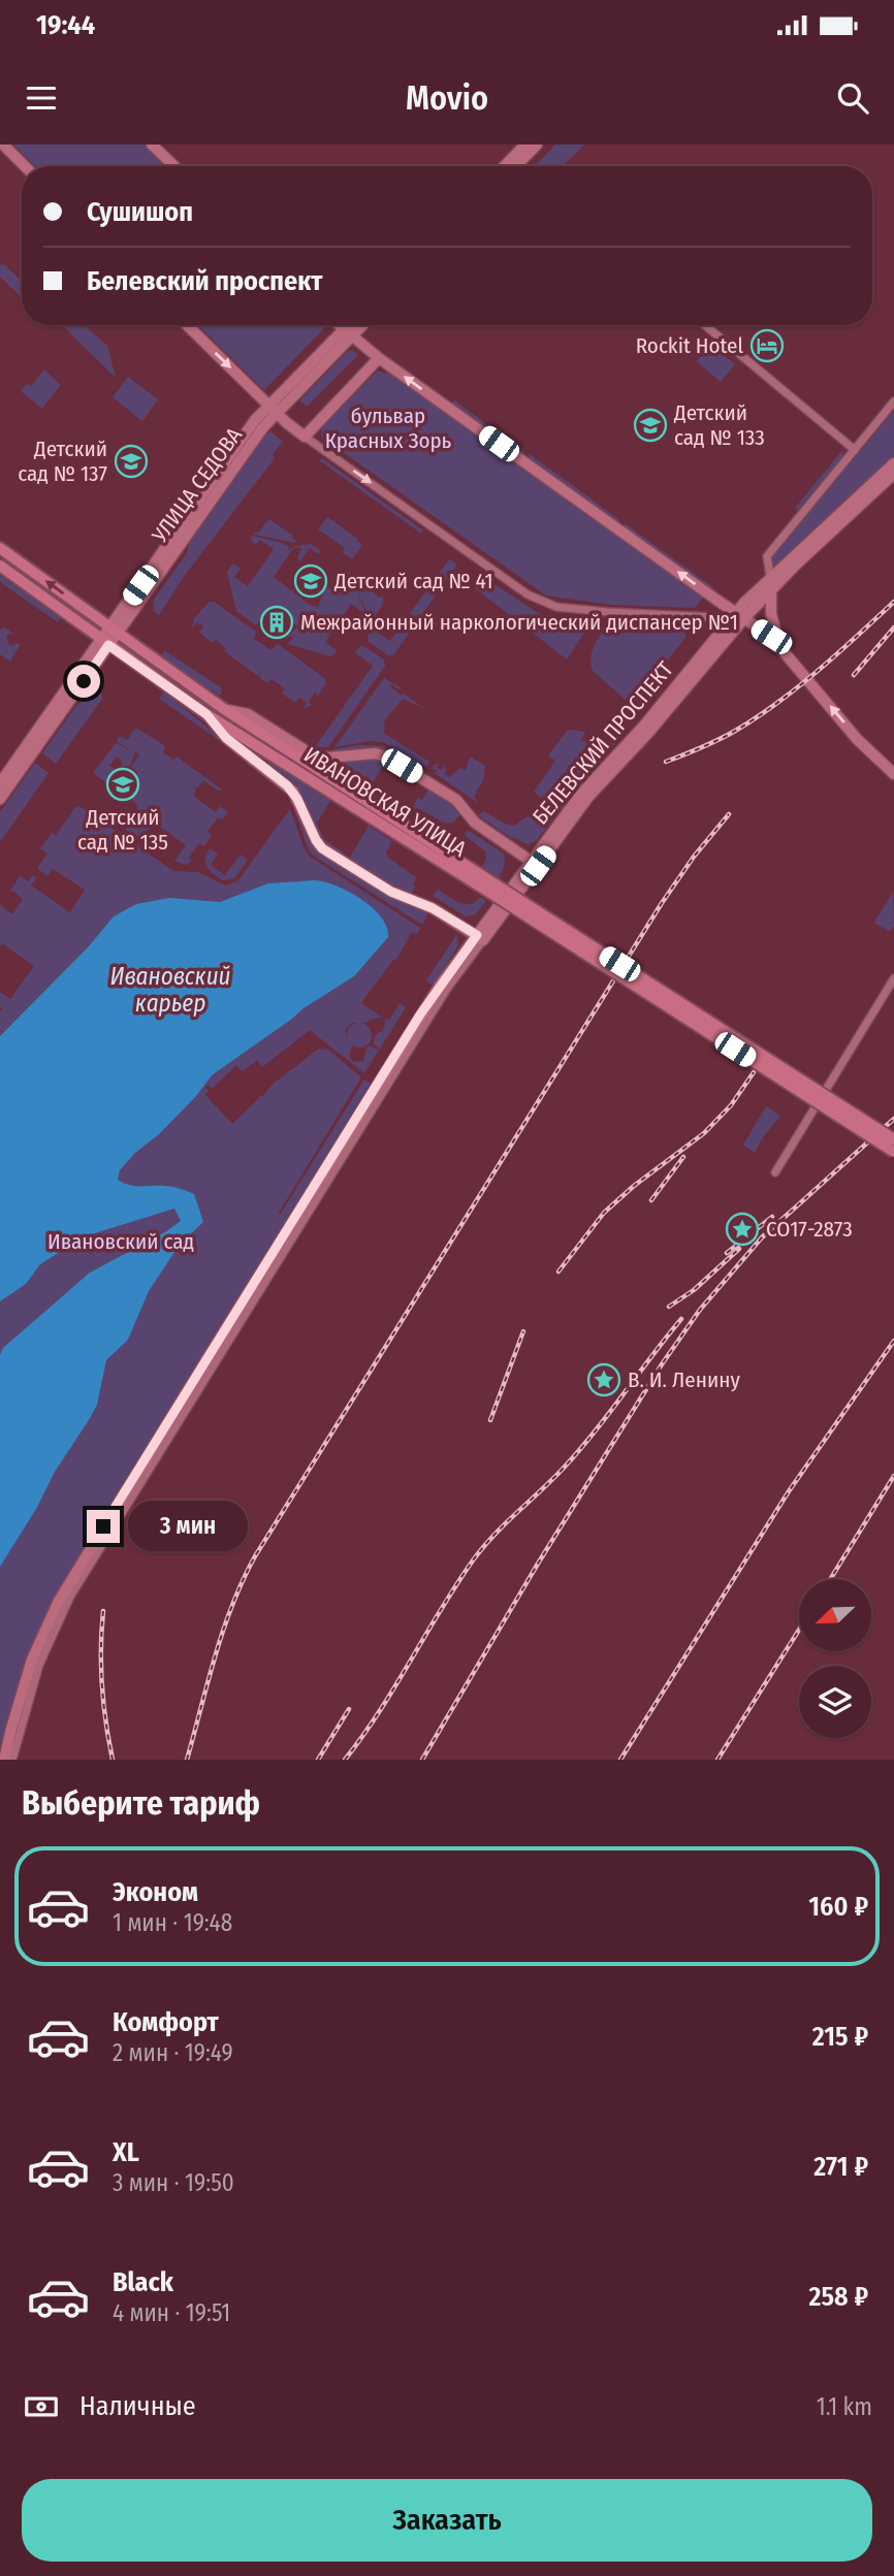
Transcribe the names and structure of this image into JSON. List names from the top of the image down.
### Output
{
  "streets": {
    "main road": ["ИВАНОВСКАЯ УЛИЦА"],
    "street": ["УЛИЦА СЕДОВА", "БЕЛЕВСКИЙ ПРОСПЕКТ"]
  },
  "crossings": [
    ["УЛИЦА СЕДОВА", "ИВАНОВСКАЯ УЛИЦА"],
    ["БЕЛЕВСКИЙ ПРОСПЕКТ", "ИВАНОВСКАЯ УЛИЦА"]
  ],
  "water": ["Ивановский карьер"],
  "parks": ["бульвар Красных Зорь", "Ивановский сад"],
  "places": {
    "hotel": ["Rockit Hotel"],
    "school or university": [
      "Детский сад № 133",
      "Детский сад № 137",
      "Детский сад № 41",
      "Детский сад № 135"
    ],
    "building": ["Межрайонный наркологический диспансер №1"],
    "place": ["СО17-2873", "В. И. Ленину"]
  },
  "north": "bottom left",
  "page": {
    "status": "19:44",
    "header": "Movio",
    "banner": ["Сушишоп", "Белевский проспект"],
    "bubble": "3 мин",
    "heading": "Выберите тариф",
    "list": [
      {
        "name": "Эконом",
        "note": "1 мин · 19:48",
        "value": "160 ₽"
      },
      {
        "name": "Комфорт",
        "note": "2 мин · 19:49",
        "value": "215 ₽"
      },
      {
        "name": "XL",
        "note": "3 мин · 19:50",
        "value": "271 ₽"
      },
      {
        "name": "Black",
        "note": "4 мин · 19:51",
        "value": "258 ₽"
      }
    ],
    "pay": ["Наличные", "1.1 km"],
    "buttons": "Заказать"
  }
}
